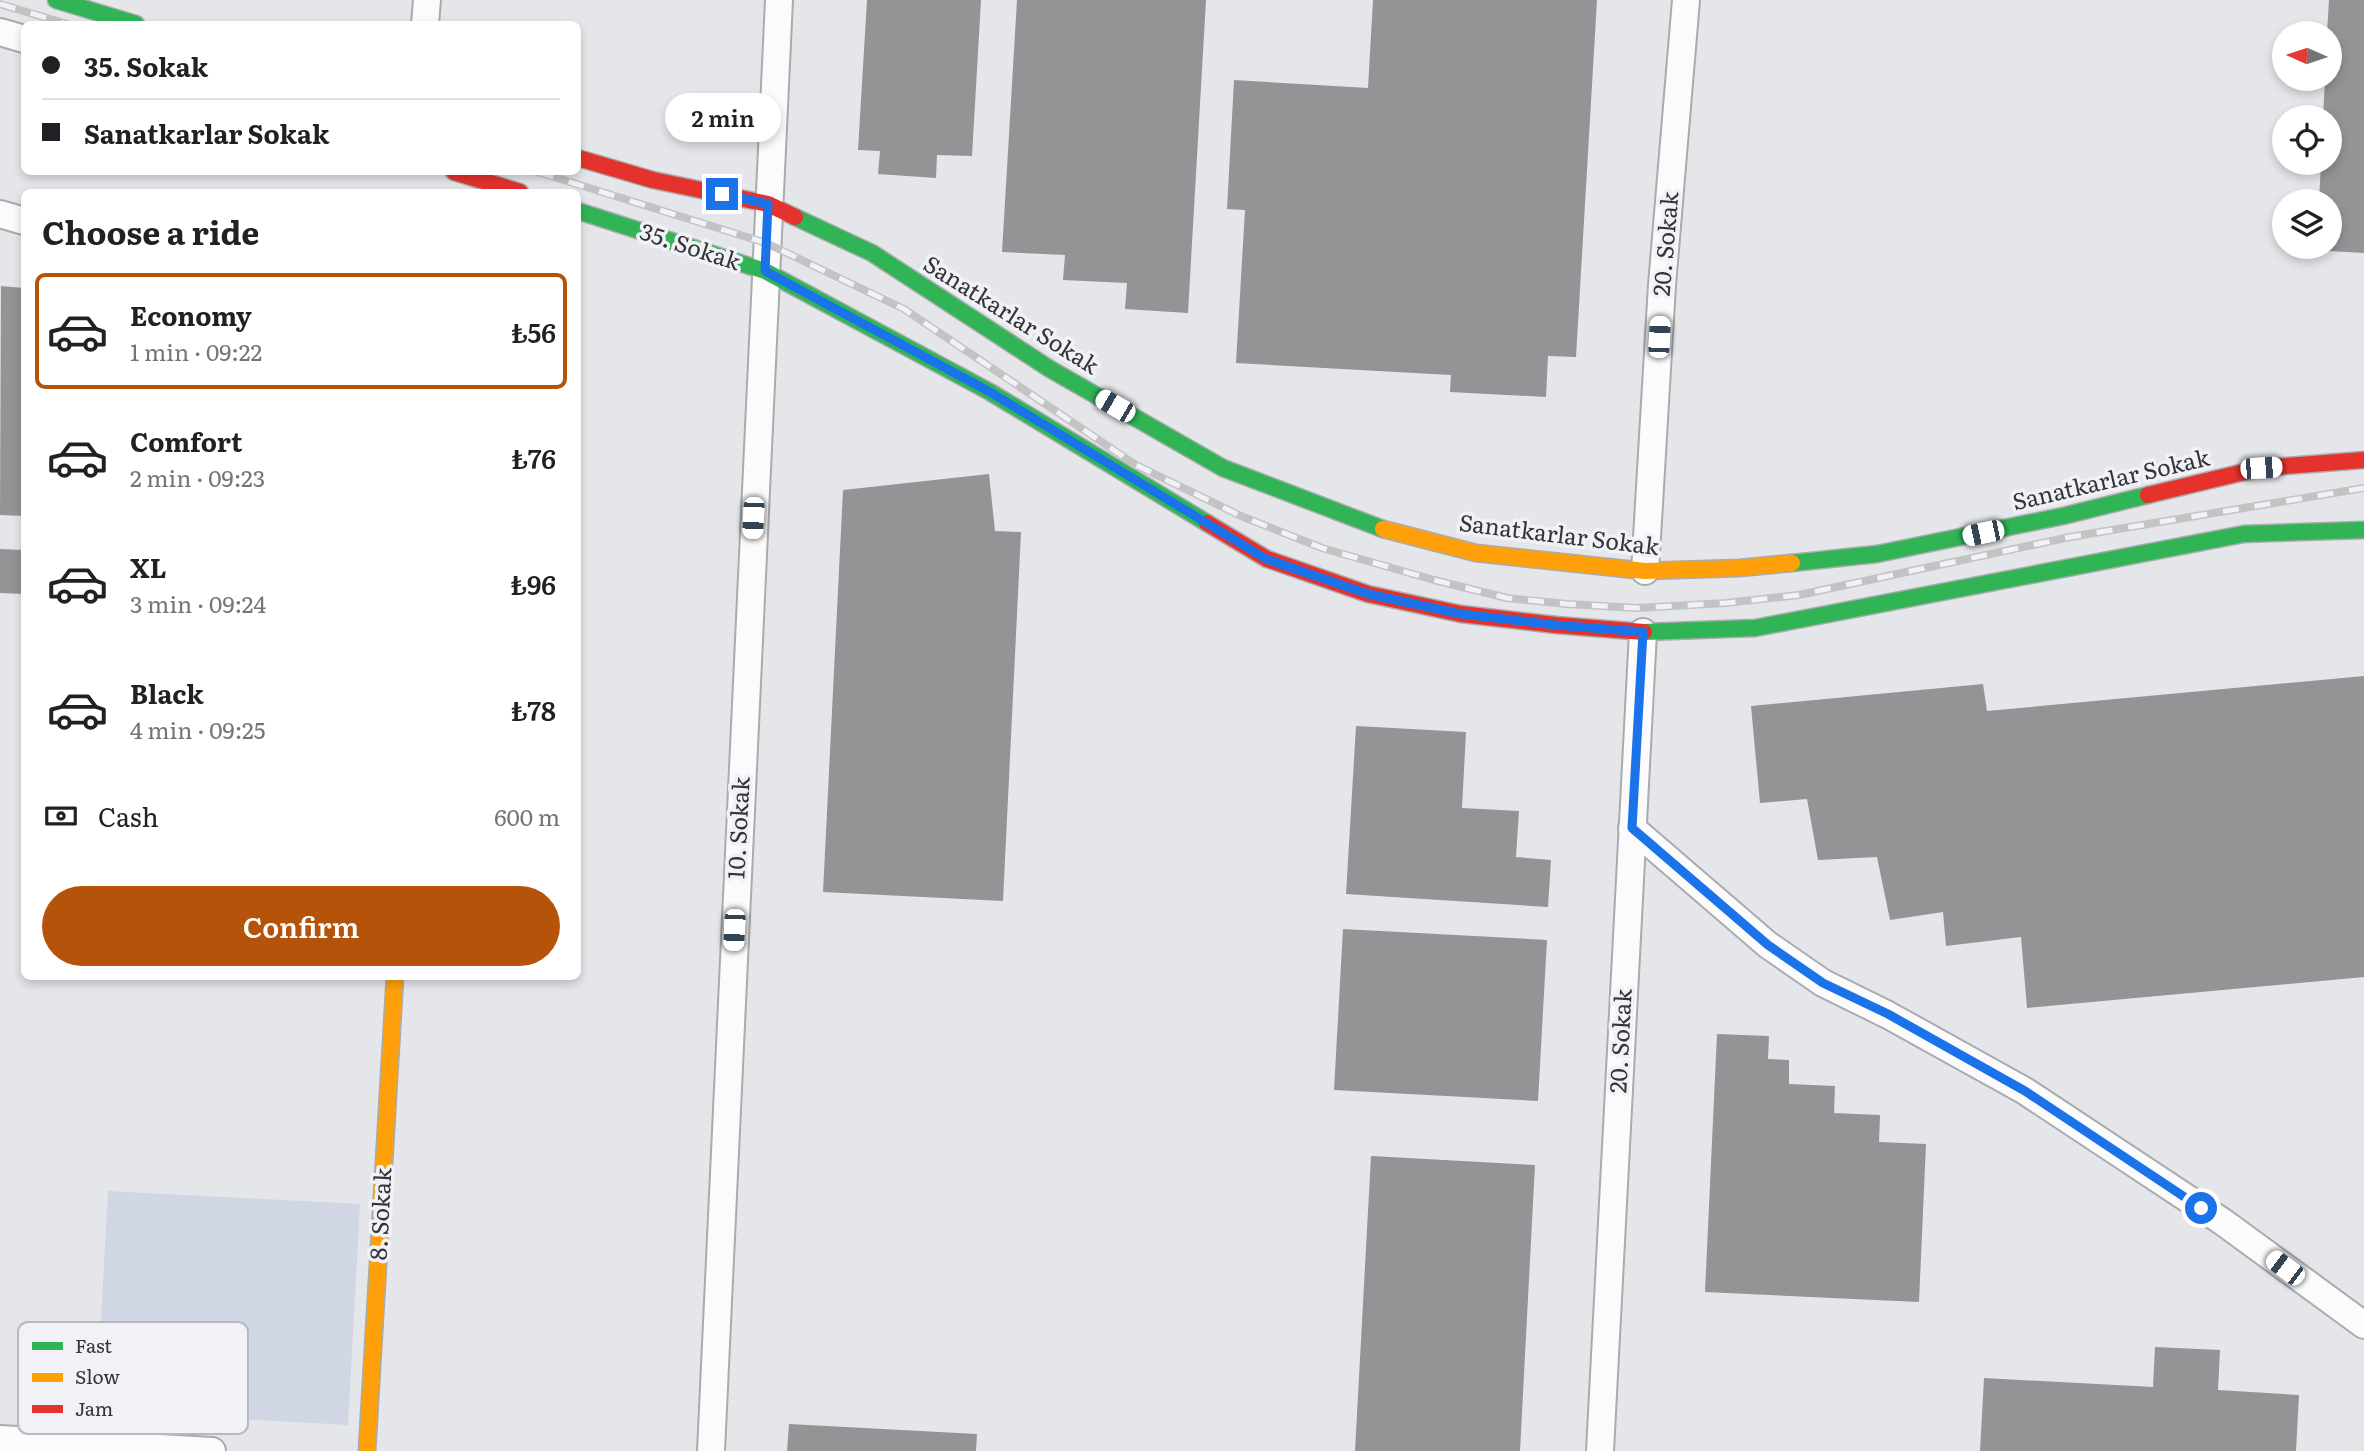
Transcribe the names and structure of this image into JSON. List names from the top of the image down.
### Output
{
  "streets": {
    "street": [
      "20. Sokak",
      "35. Sokak",
      "Sanatkarlar Sokak",
      "10. Sokak",
      "8. Sokak"
    ]
  },
  "crossings": [
    ["20. Sokak", "35. Sokak"],
    ["20. Sokak", "Sanatkarlar Sokak"],
    ["35. Sokak", "10. Sokak"],
    ["Sanatkarlar Sokak", "10. Sokak"]
  ],
  "legend": ["Fast", "Slow", "Jam"],
  "north": "left",
  "page": {
    "banner": ["35. Sokak", "Sanatkarlar Sokak"],
    "bubble": "2 min",
    "heading": "Choose a ride",
    "list": [
      {
        "name": "Economy",
        "note": "1 min · 09:22",
        "value": "₺56"
      },
      {
        "name": "Comfort",
        "note": "2 min · 09:23",
        "value": "₺76"
      },
      {
        "name": "XL",
        "note": "3 min · 09:24",
        "value": "₺96"
      },
      {
        "name": "Black",
        "note": "4 min · 09:25",
        "value": "₺78"
      }
    ],
    "pay": ["Cash", "600 m"],
    "buttons": "Confirm"
  }
}
